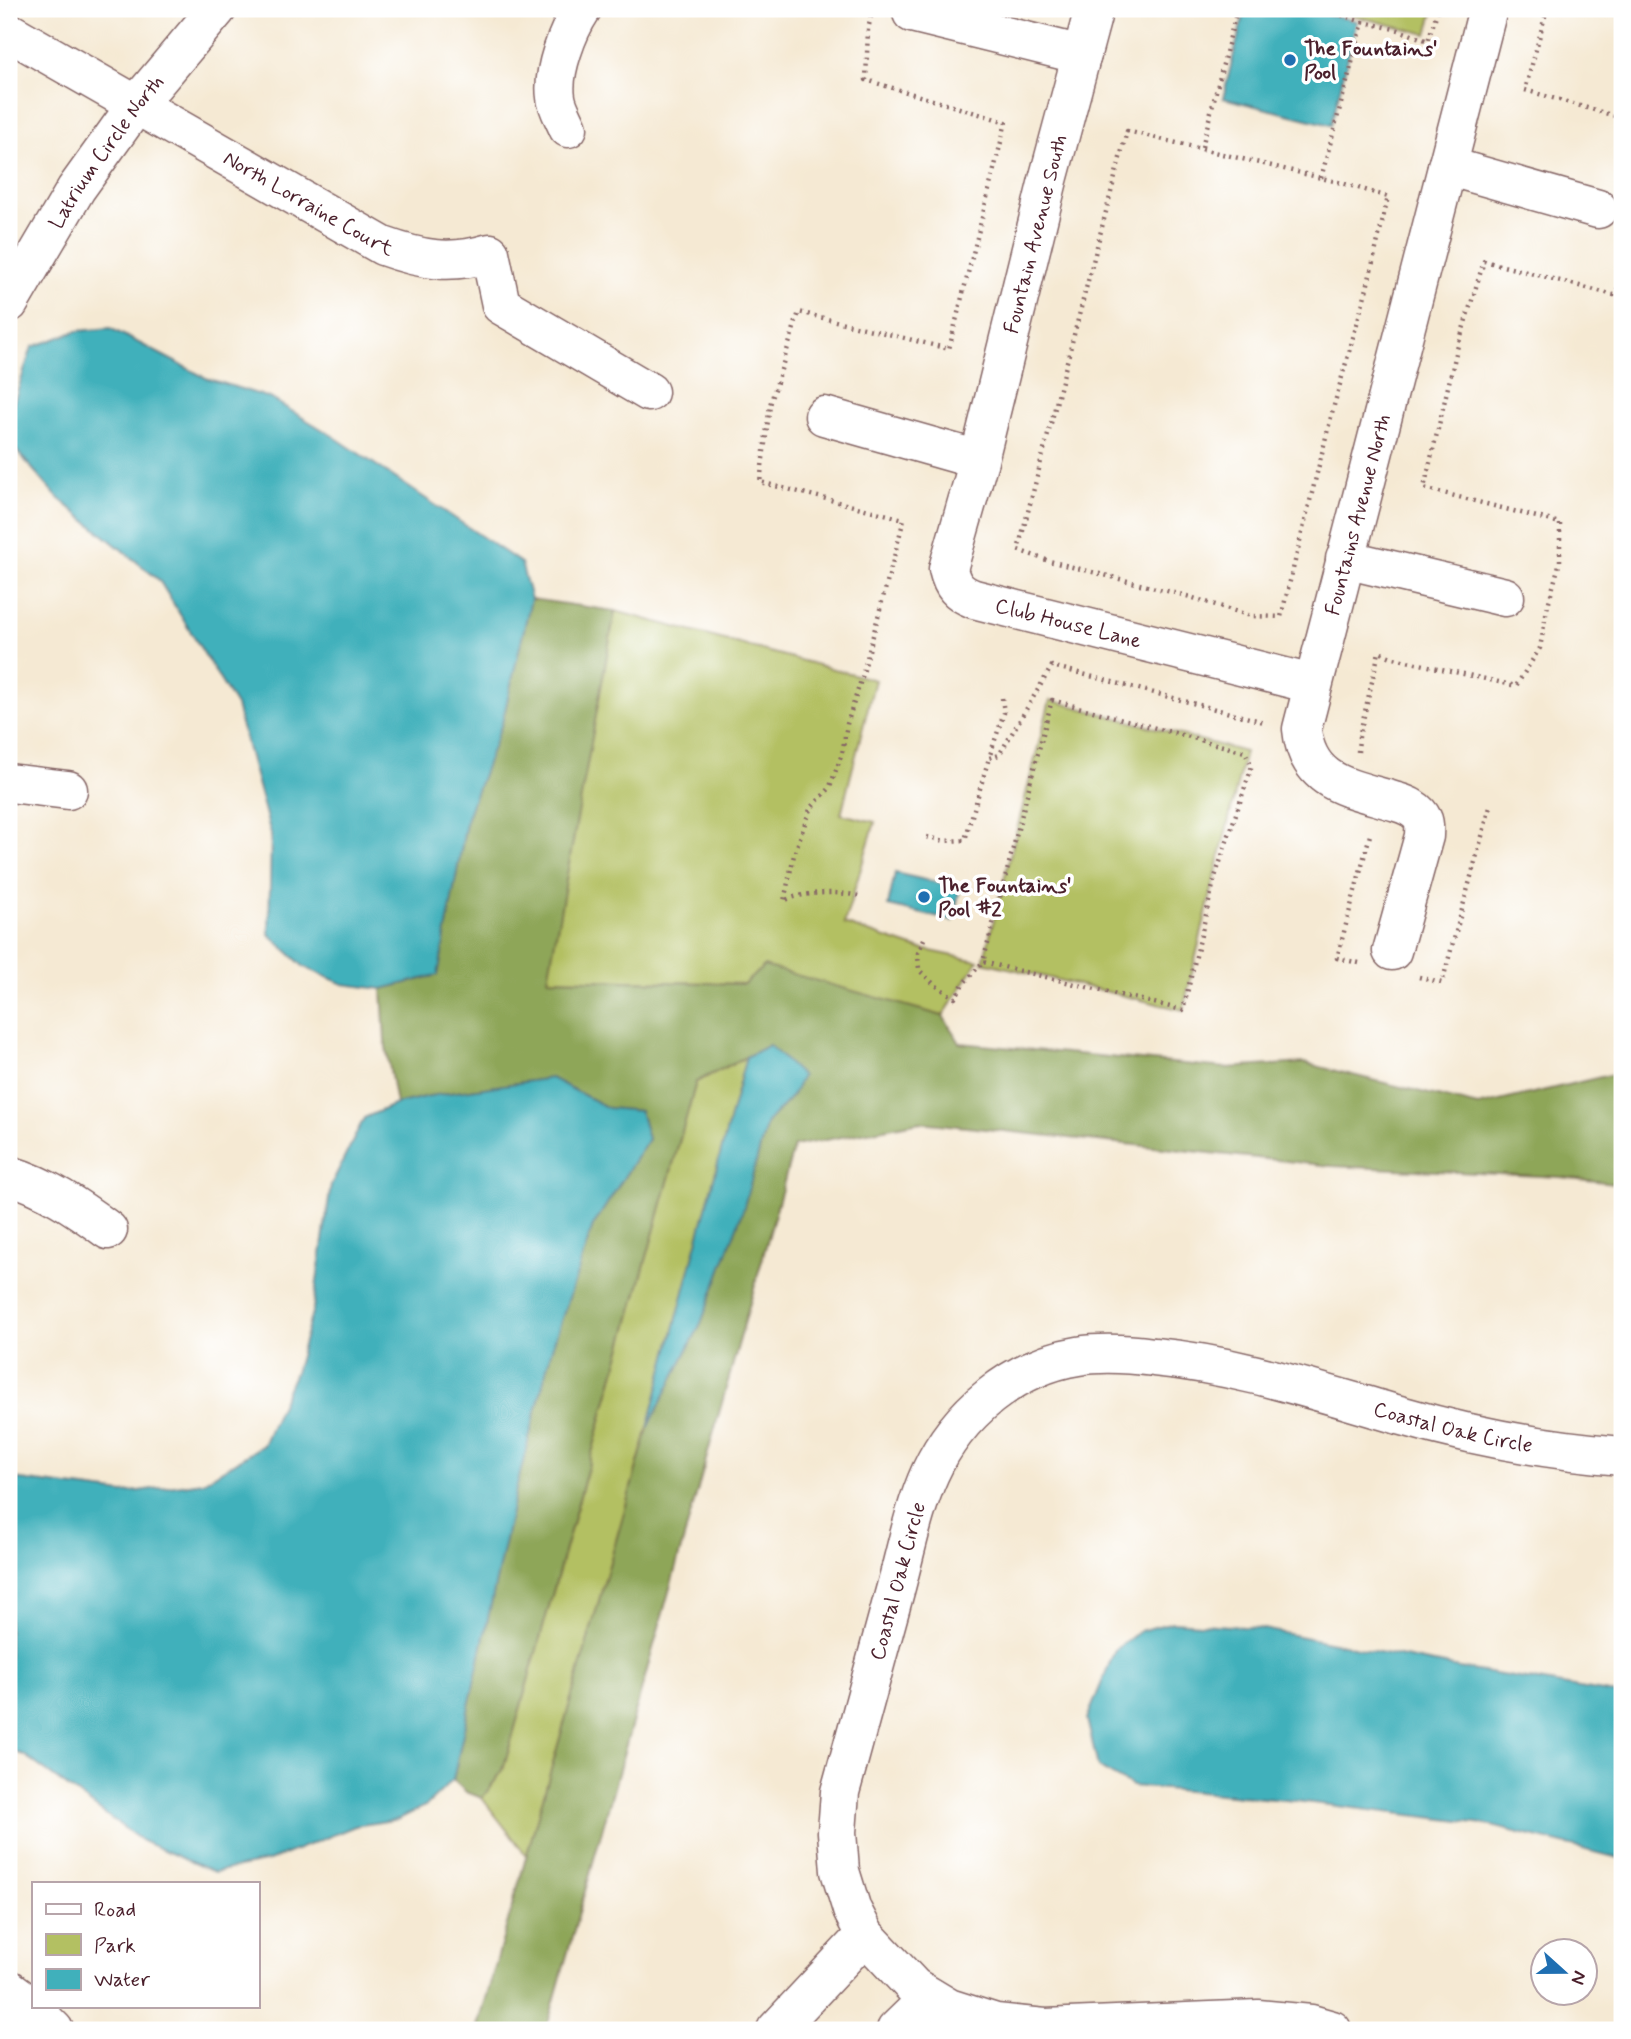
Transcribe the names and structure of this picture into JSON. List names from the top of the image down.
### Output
{
  "streets": {
    "street": [
      "Latrium Circle North",
      "North Lorraine Court",
      "Fountain Avenue South",
      "Fountains Avenue North",
      "Club House Lane",
      "Coastal Oak Circle"
    ]
  },
  "crossings": [
    ["Latrium Circle North", "North Lorraine Court"],
    ["Fountain Avenue South", "Club House Lane"],
    ["Fountains Avenue North", "Club House Lane"]
  ],
  "places": ["The Fountains' Pool", "The Fountains' Pool #2"],
  "legend": ["Road", "Park", "Water"],
  "north": "right"
}
